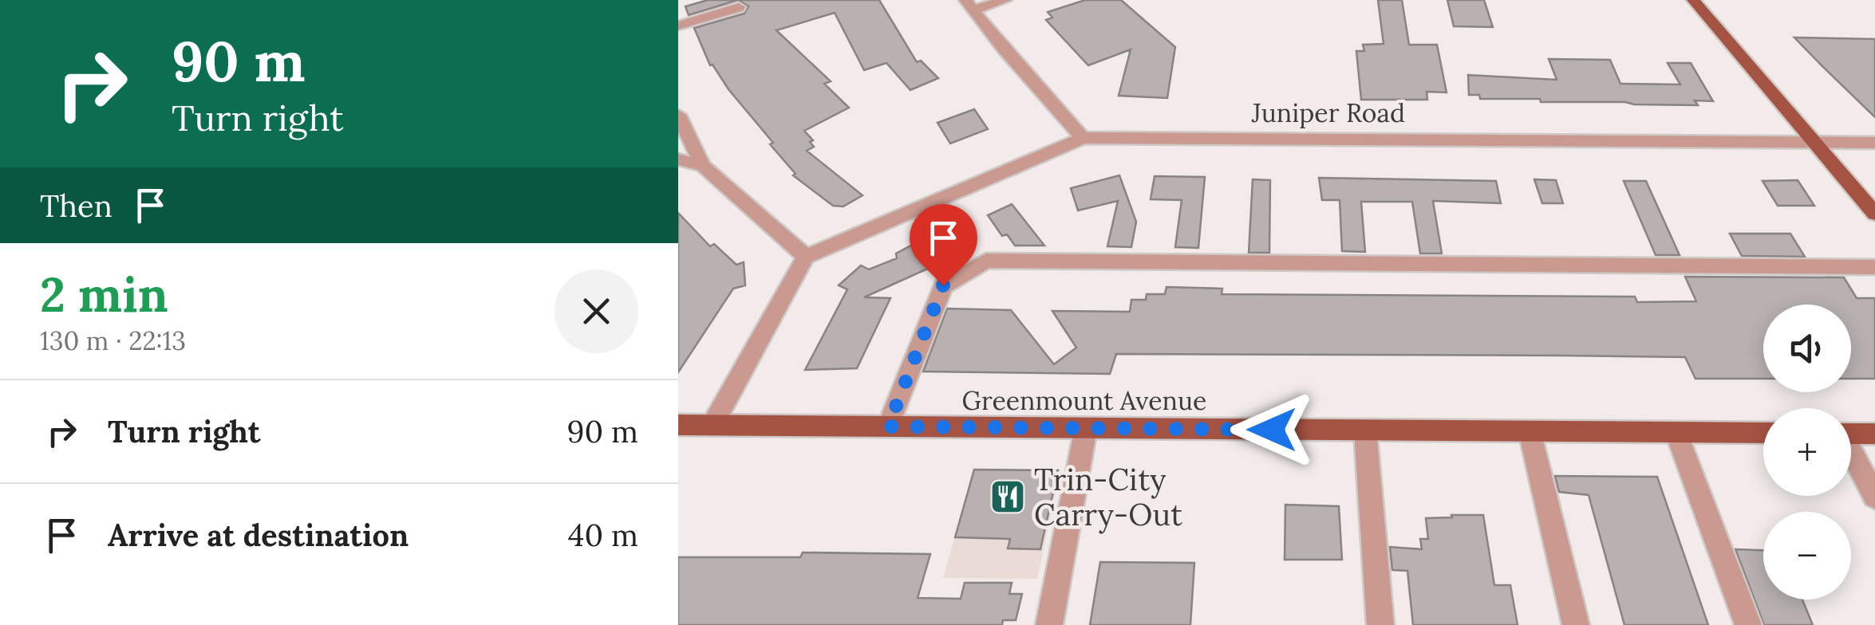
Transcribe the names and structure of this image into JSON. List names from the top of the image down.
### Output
{
  "streets": {
    "main road": ["Greenmount Avenue"],
    "street": ["Juniper Road"]
  },
  "places": {
    "restaurant": ["Trin-City Carry-Out"]
  },
  "page": {
    "turn": ["90 m", "Turn right"],
    "then": "Then",
    "heading": ["2 min", "130 m · 22:13"],
    "map_buttons": ["+", "−"],
    "list": [
      {
        "name": "Turn right",
        "value": "90 m"
      },
      {
        "name": "Arrive at destination",
        "value": "40 m"
      }
    ]
  }
}
